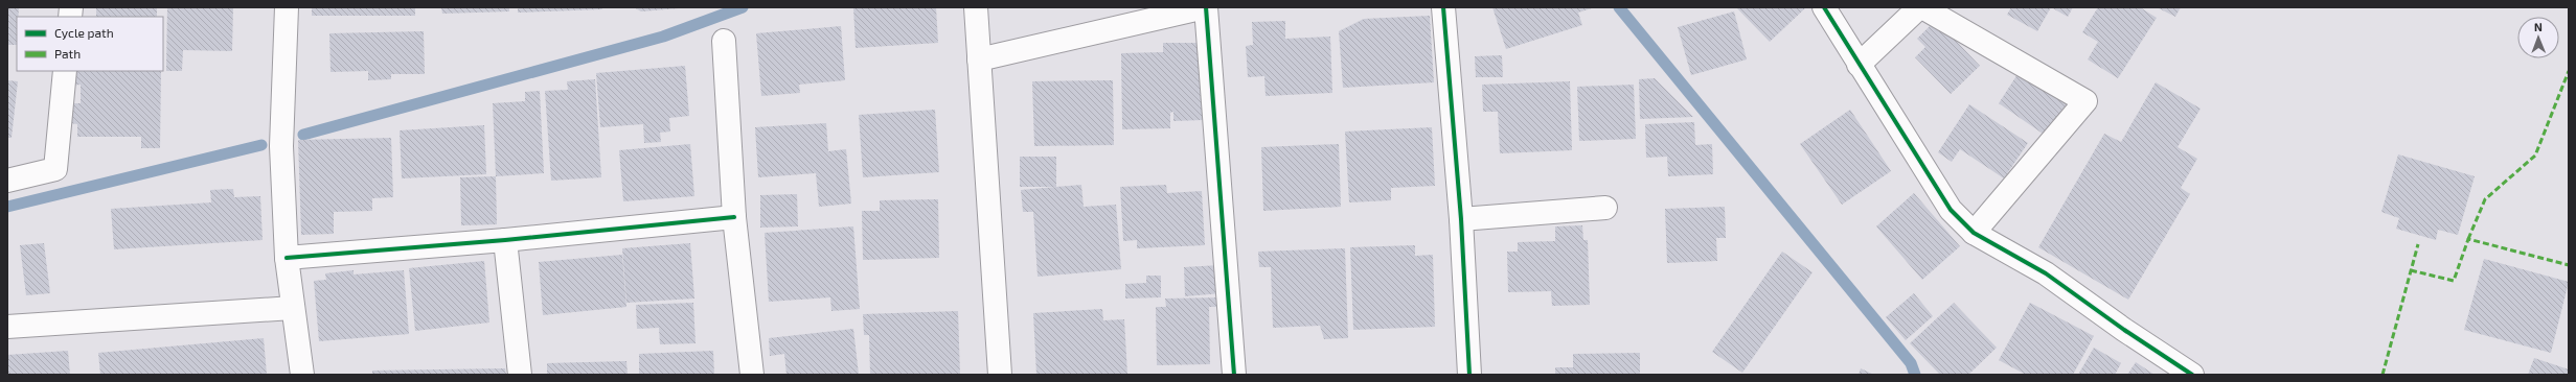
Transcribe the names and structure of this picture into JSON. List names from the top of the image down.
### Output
{
  "legend": ["Cycle path", "Path"],
  "north": "top"
}
